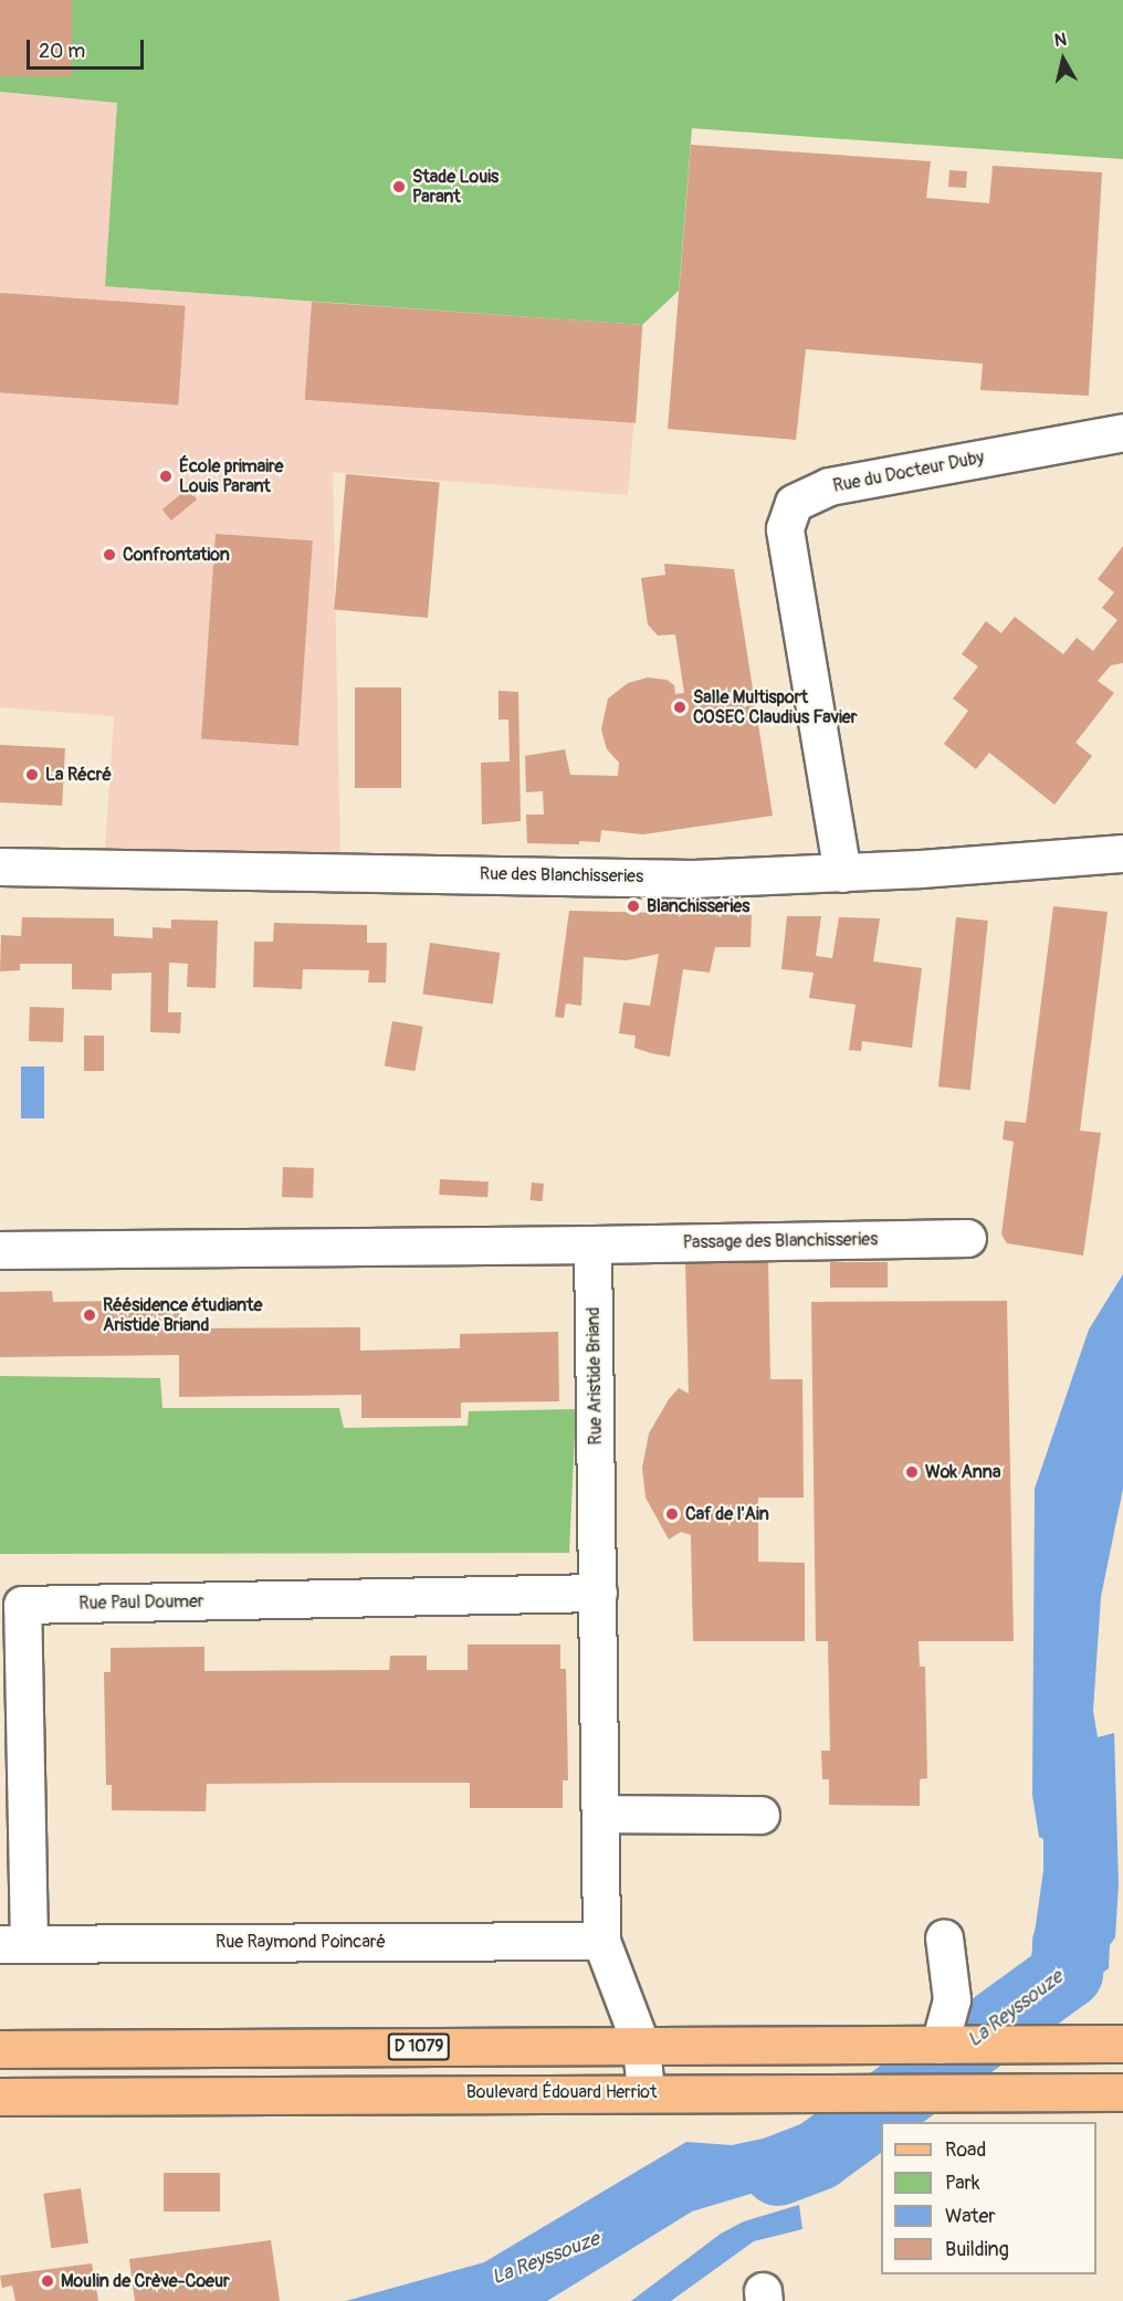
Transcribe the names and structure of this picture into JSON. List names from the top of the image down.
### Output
{
  "streets": {
    "main road": ["D 1079", "Boulevard Édouard Herriot"],
    "street": [
      "Rue du Docteur Duby",
      "Rue des Blanchisseries",
      "Passage des Blanchisseries",
      "Rue Aristide Briand",
      "Rue Paul Doumer",
      "Rue Raymond Poincaré"
    ]
  },
  "crossings": [
    ["Rue du Docteur Duby", "Rue des Blanchisseries"],
    ["Passage des Blanchisseries", "Rue Aristide Briand"],
    ["Rue Aristide Briand", "Rue Paul Doumer"],
    ["Rue Aristide Briand", "Rue Raymond Poincaré"],
    ["Rue Aristide Briand", "D 1079"],
    ["Rue Aristide Briand", "Boulevard Édouard Herriot"],
    ["Rue Paul Doumer", "Rue Raymond Poincaré"]
  ],
  "water": ["La Reyssouze"],
  "places": [
    "Stade Louis Parant",
    "École primaire Louis Parant",
    "Confrontation",
    "Salle Multisport COSEC Claudius Favier",
    "La Récré",
    "Blanchisseries",
    "Réésidence étudiante Aristide Briand",
    "Wok Anna",
    "Caf de l'Ain",
    "Moulin de Crève-Coeur"
  ],
  "legend": [
    "Road",
    "Park",
    "Water",
    "Building"
  ],
  "scale_bar": "20 m",
  "north": "top"
}
